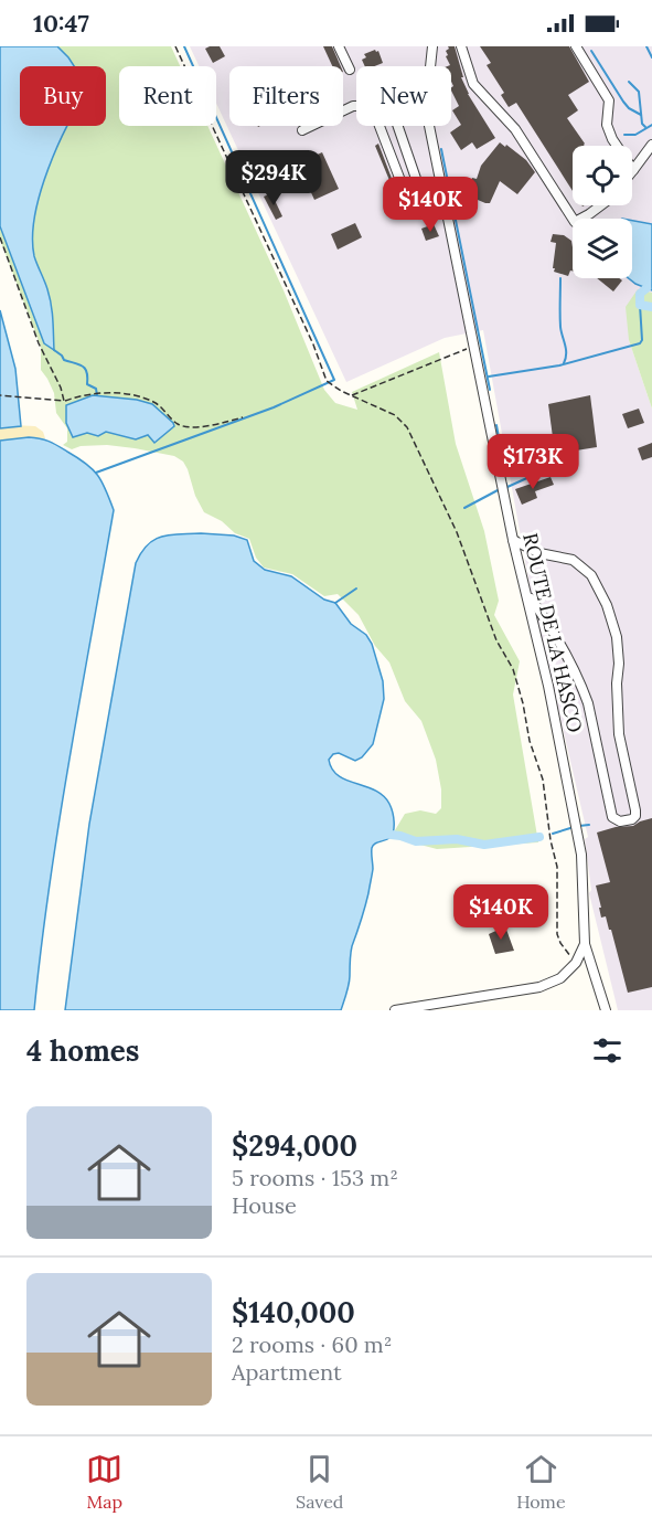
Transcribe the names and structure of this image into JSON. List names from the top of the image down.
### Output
{
  "streets": {
    "street": ["ROUTE DE LA HASCO"]
  },
  "page": {
    "status": "10:47",
    "chip": [
      "Buy",
      "Rent",
      "Filters",
      "New"
    ],
    "price": [
      "$294K",
      "$140K",
      "$173K",
      "$140K"
    ],
    "heading": "4 homes",
    "list": [
      {
        "name": "$294,000",
        "note": "5 rooms · 153 m² · House"
      },
      {
        "name": "$140,000",
        "note": "2 rooms · 60 m² · Apartment"
      }
    ],
    "tabs": ["Map", "Saved", "Home"]
  }
}
